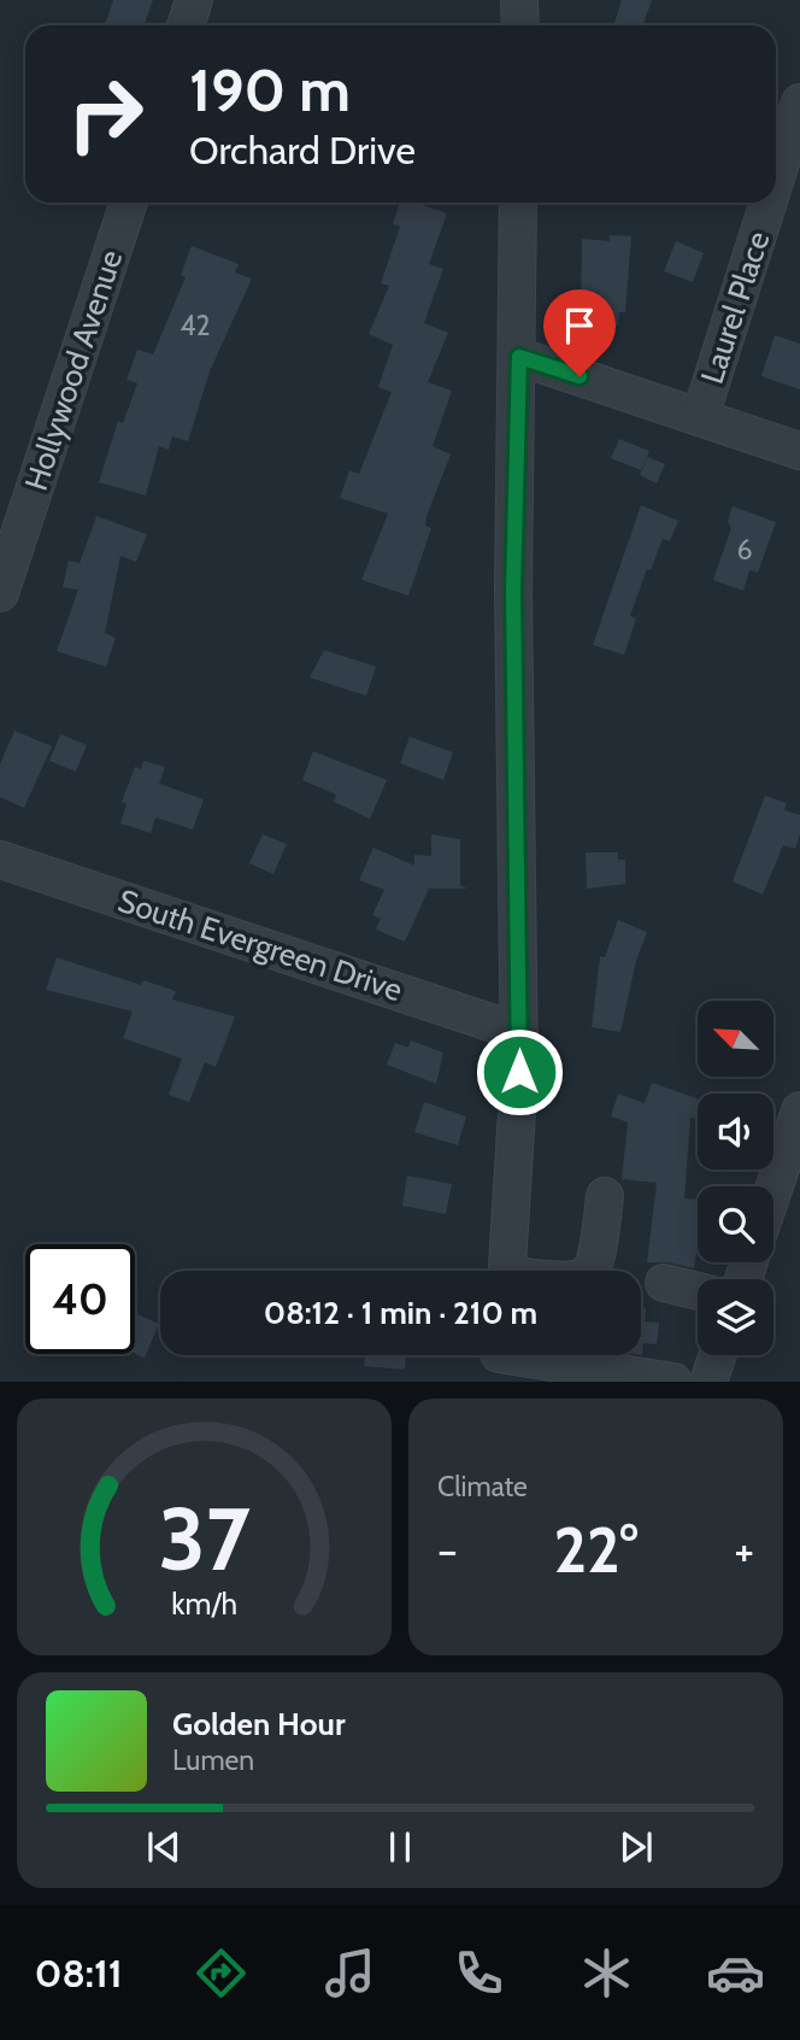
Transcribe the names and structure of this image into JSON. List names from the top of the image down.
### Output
{
  "streets": {
    "street": ["Laurel Place", "Hollywood Avenue", "South Evergreen Drive"]
  },
  "house_numbers": ["42", "6"],
  "north": "top left",
  "page": {
    "turn": ["190 m", "Orchard Drive"],
    "limit": "40",
    "trip": "08:12 · 1 min · 210 m",
    "tile": "Climate",
    "heat": ["−", "22°", "+"],
    "song": ["Golden Hour", "Lumen"],
    "tabs": "08:11",
    "gauge": ["37", "km/h"]
  }
}
